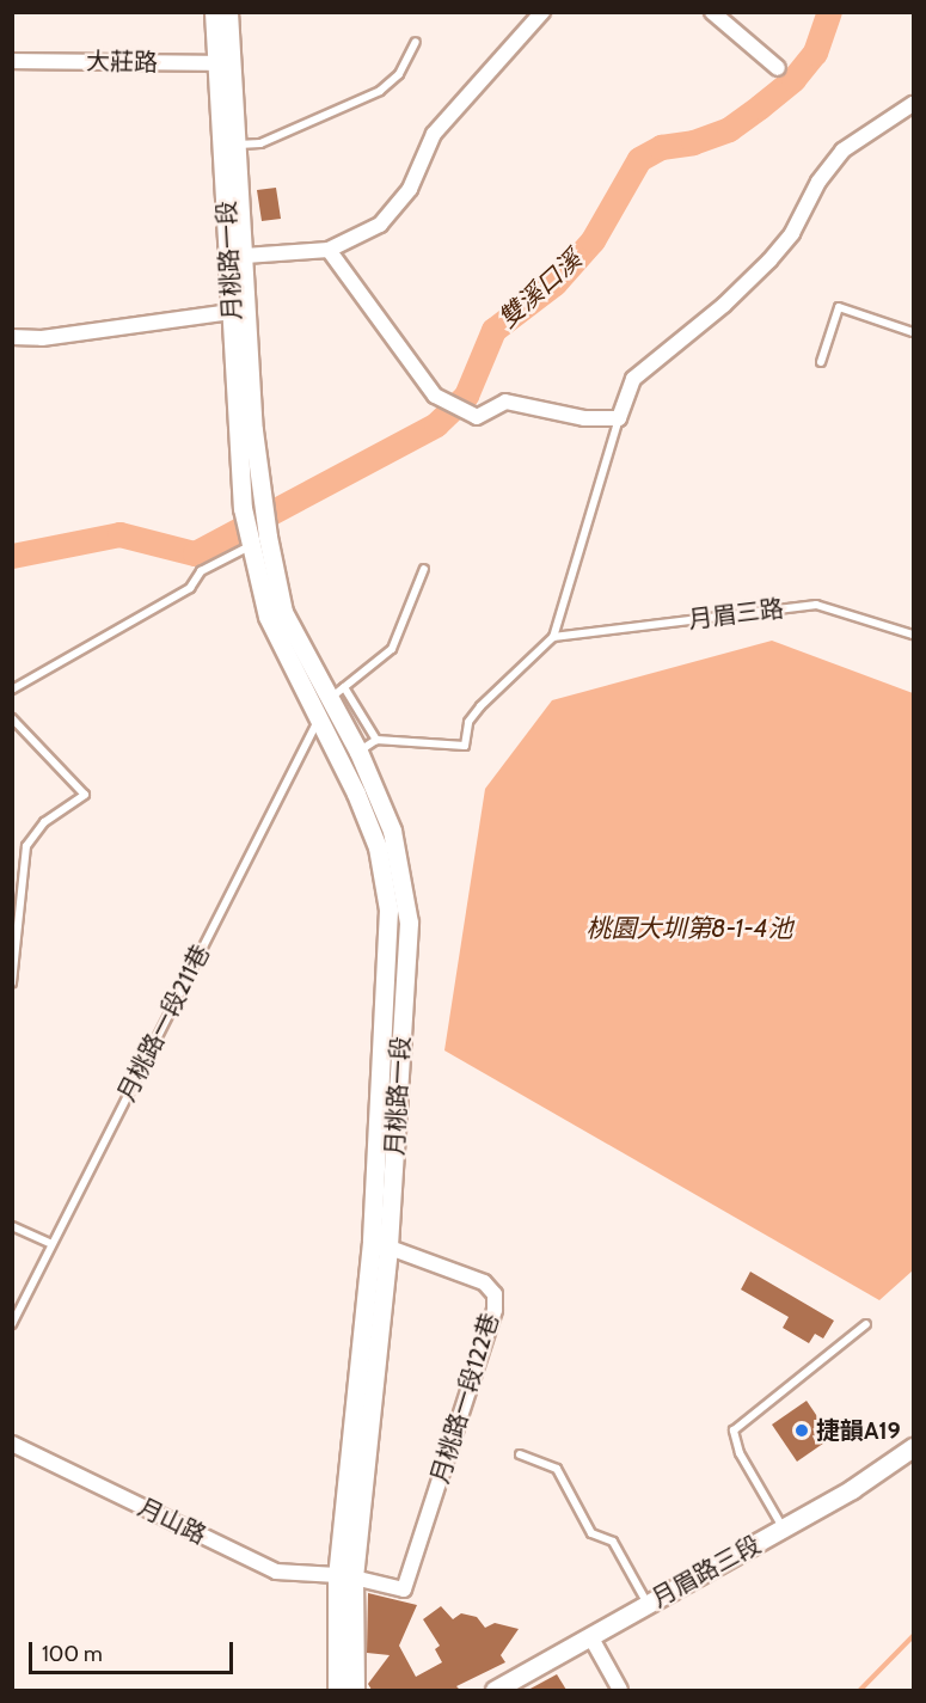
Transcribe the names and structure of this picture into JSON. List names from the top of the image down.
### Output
{
  "streets": {
    "street": [
      "大莊路",
      "月桃路一段",
      "月桃路一段122巷",
      "月山路",
      "月眉路三段"
    ],
    "lane": ["月眉三路", "月桃路一段211巷"]
  },
  "crossings": [
    ["大莊路", "月桃路一段"],
    ["月桃路一段", "月桃路一段211巷"],
    ["月桃路一段", "月桃路一段122巷"],
    ["月桃路一段", "月山路"],
    ["月桃路一段122巷", "月山路"]
  ],
  "water": ["雙溪口溪", "桃園大圳第8-1-4池"],
  "places": ["捷韻A19"],
  "scale_bar": "100 m"
}
